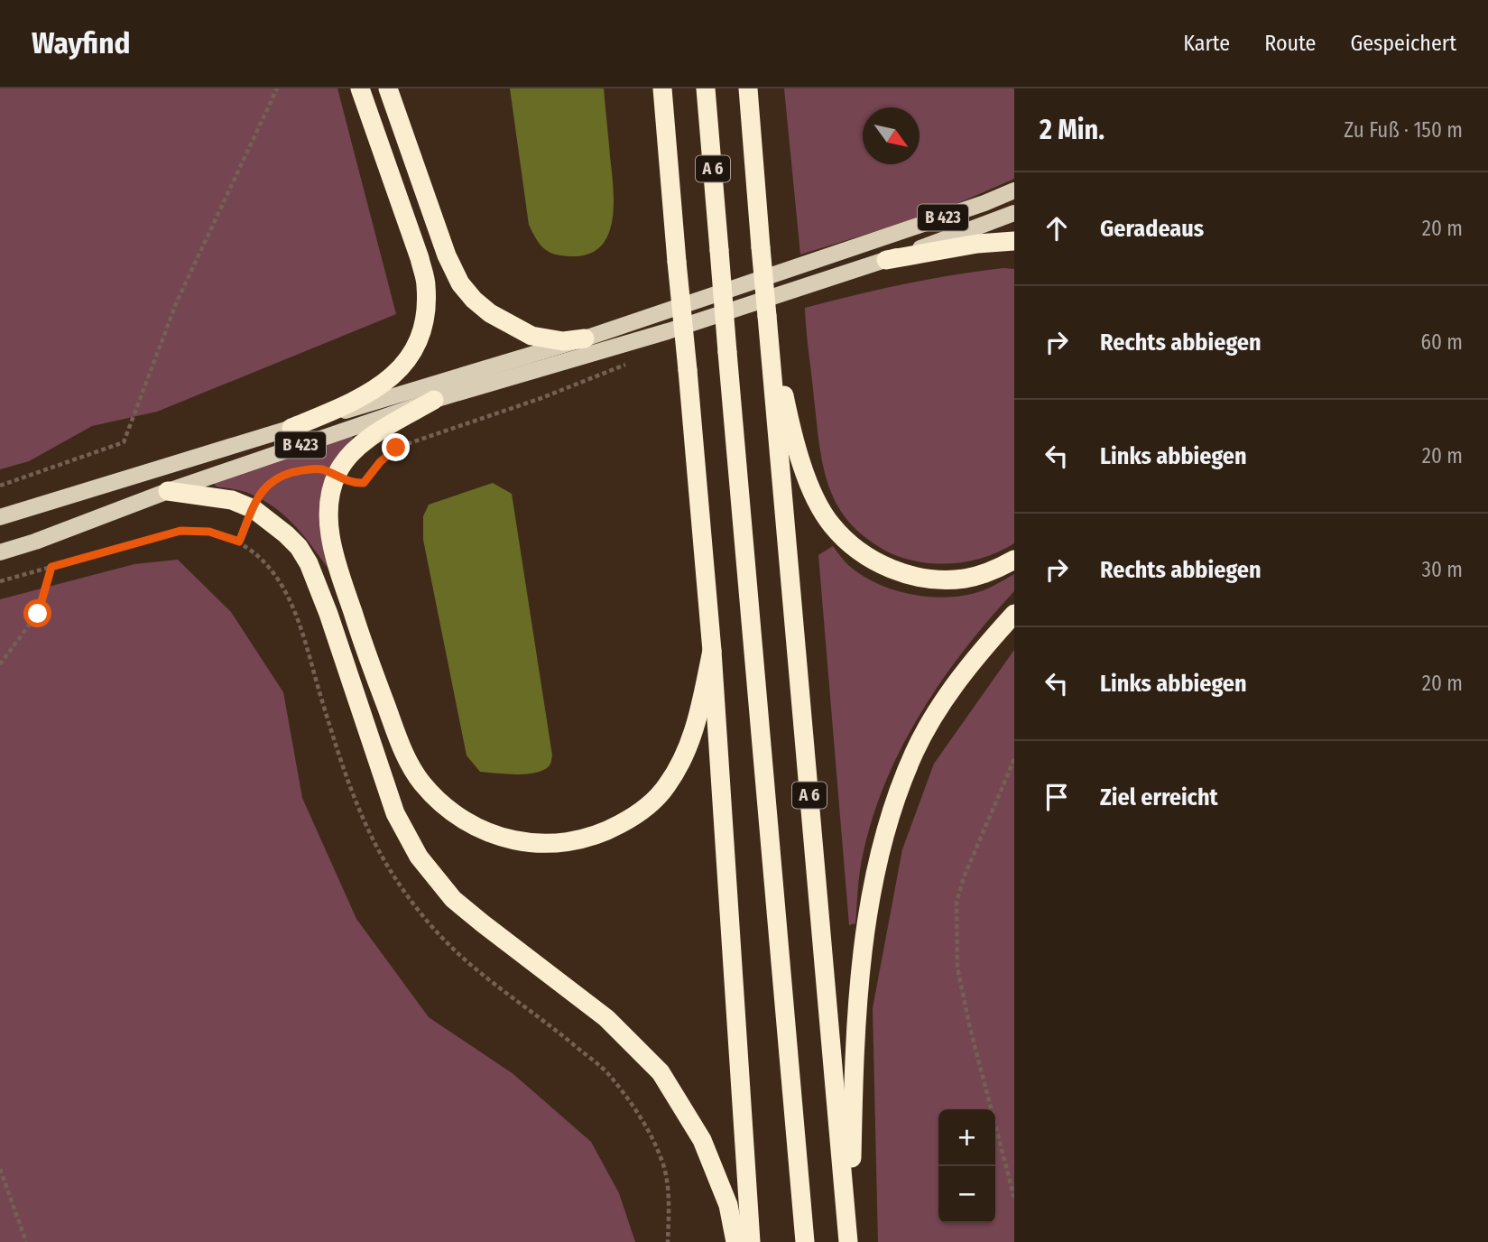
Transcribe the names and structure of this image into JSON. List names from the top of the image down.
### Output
{
  "streets": {
    "highway": ["A 6"],
    "main road": ["B 423"]
  },
  "north": "bottom right",
  "page": {
    "header": "Wayfind",
    "nav": ["Karte", "Route", "Gespeichert"],
    "heading": ["2 Min.", "Zu Fuß · 150 m"],
    "list": [
      ["Geradeaus", "20 m"],
      ["Rechts abbiegen", "60 m"],
      ["Links abbiegen", "20 m"],
      ["Rechts abbiegen", "30 m"],
      ["Links abbiegen", "20 m"],
      "Ziel erreicht"
    ],
    "map_buttons": ["+", "−"]
  }
}
